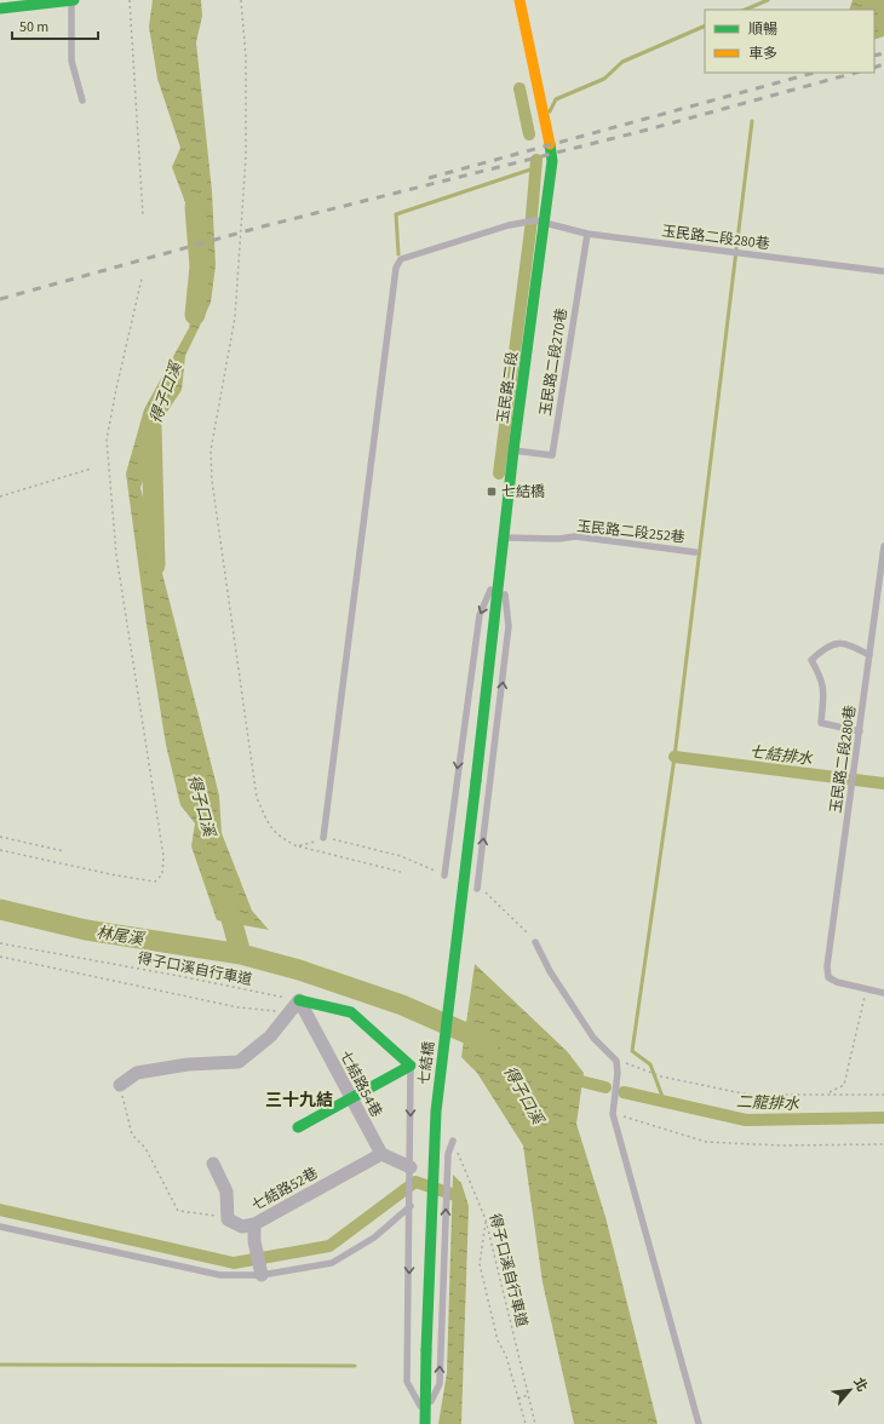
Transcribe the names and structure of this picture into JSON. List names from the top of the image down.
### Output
{
  "streets": {
    "street": [
      "玉民路二段",
      "七結橋",
      "七結路54巷",
      "七結路52巷"
    ],
    "lane": ["玉民路二段280巷", "玉民路二段270巷", "玉民路二段252巷"],
    "path": ["得子口溪自行車道"]
  },
  "crossings": [
    ["玉民路二段280巷", "玉民路二段270巷"],
    ["玉民路二段280巷", "玉民路二段"],
    ["玉民路二段270巷", "玉民路二段"],
    ["玉民路二段", "玉民路二段252巷"],
    ["玉民路二段", "七結橋"],
    ["得子口溪自行車道", "七結路54巷"],
    ["七結路54巷", "七結路52巷"]
  ],
  "districts": ["三十九結"],
  "water": [
    "得子口溪",
    "七結排水",
    "林尾溪",
    "二龍排水"
  ],
  "places": {
    "transit": ["七結橋"]
  },
  "legend": ["順暢", "車多"],
  "scale_bar": "50 m",
  "north": "top right"
}
